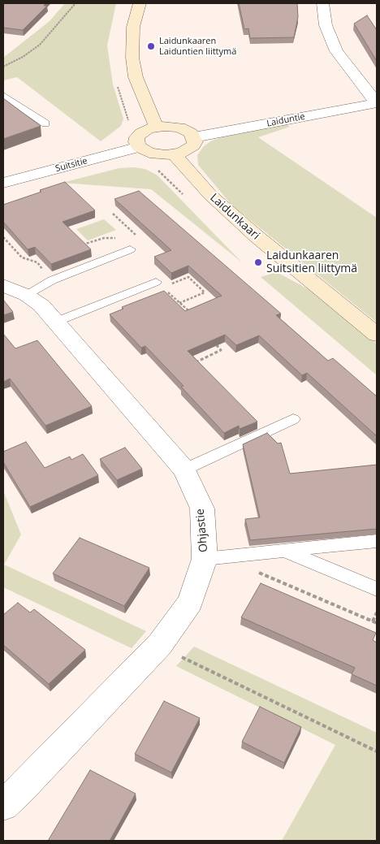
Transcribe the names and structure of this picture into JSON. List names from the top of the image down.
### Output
{
  "streets": {
    "street": [
      "Laiduntie",
      "Suitsitie",
      "Laidunkaari",
      "Ohjastie"
    ]
  },
  "places": ["Laidunkaaren Laiduntien liittymä", "Laidunkaaren Suitsitien liittymä"]
}
